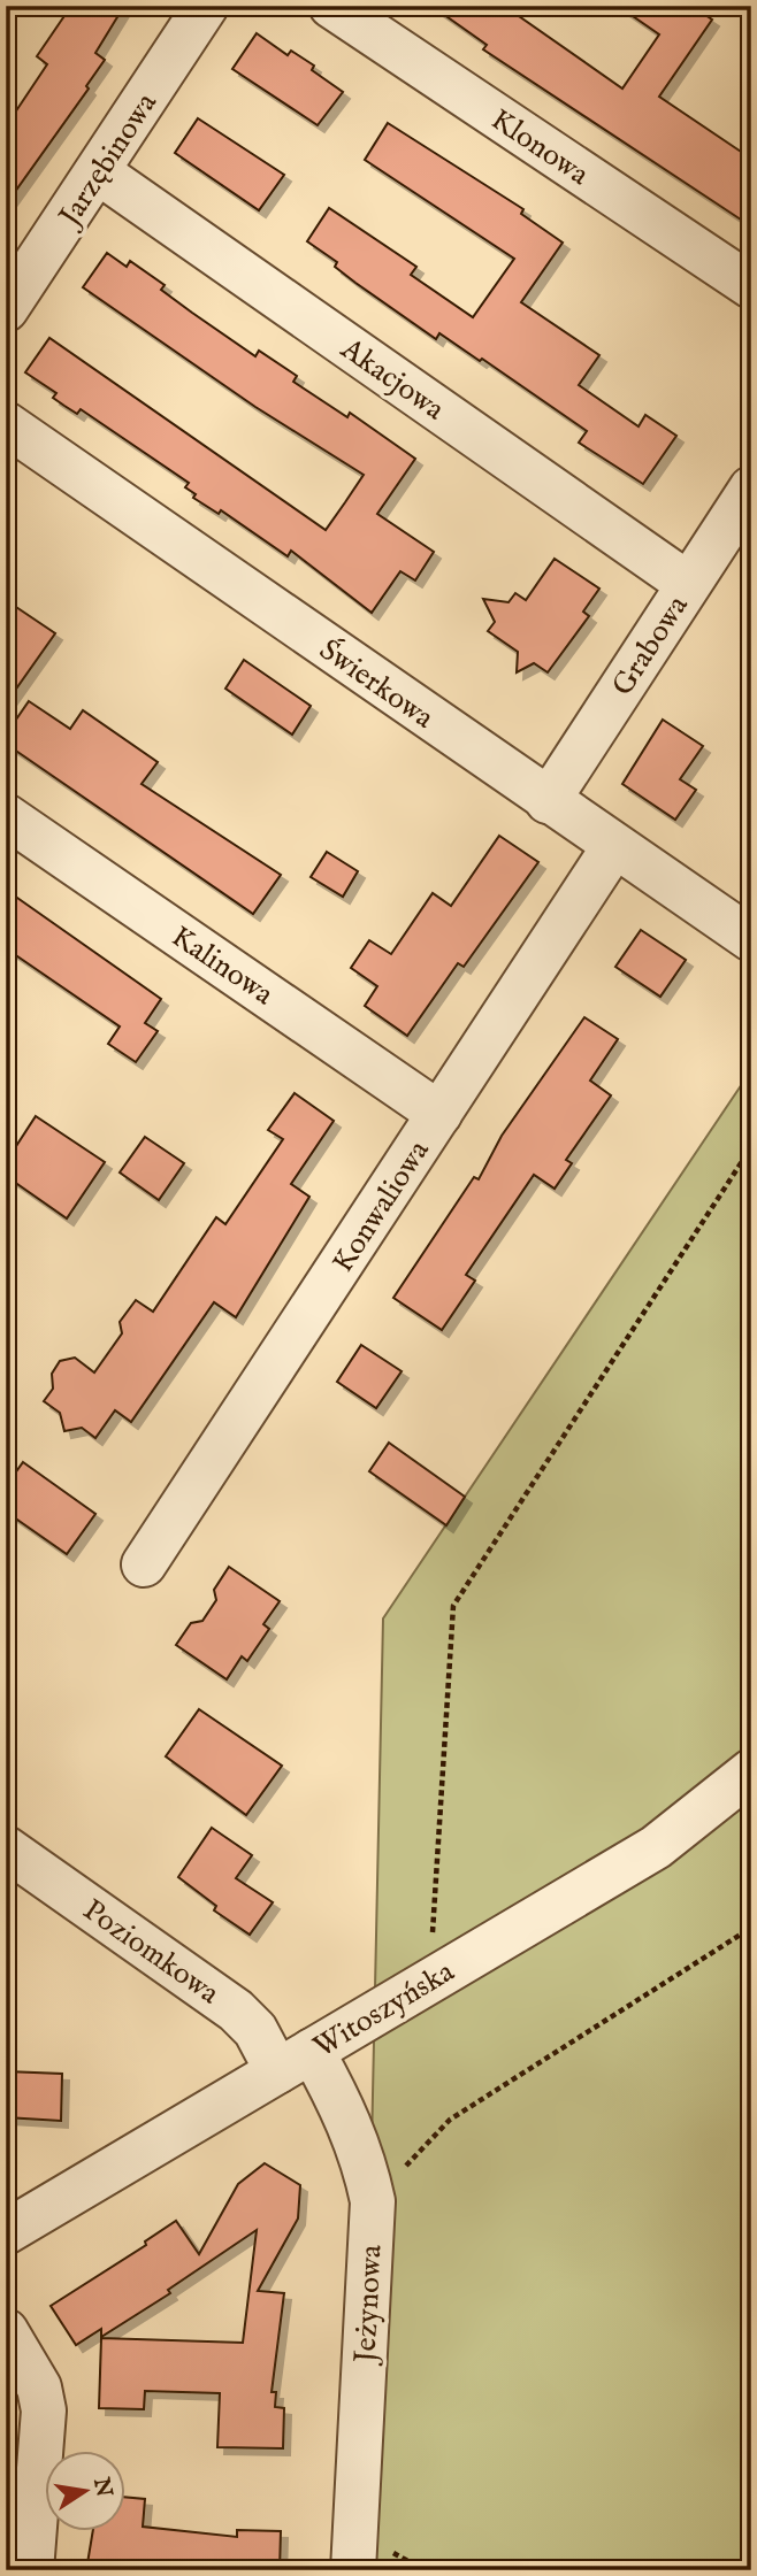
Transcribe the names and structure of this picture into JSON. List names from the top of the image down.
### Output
{
  "streets": {
    "street": [
      "Klonowa",
      "Jarzębinowa",
      "Akacjowa",
      "Grabowa",
      "Świerkowa",
      "Kalinowa",
      "Konwaliowa",
      "Poziomkowa",
      "Witoszyńska",
      "Jeżynowa"
    ]
  },
  "crossings": [
    ["Jarzębinowa", "Akacjowa"],
    ["Akacjowa", "Grabowa"],
    ["Grabowa", "Świerkowa"],
    ["Świerkowa", "Konwaliowa"],
    ["Kalinowa", "Konwaliowa"],
    ["Poziomkowa", "Witoszyńska"],
    ["Poziomkowa", "Jeżynowa"],
    ["Witoszyńska", "Jeżynowa"]
  ],
  "north": "right"
}
